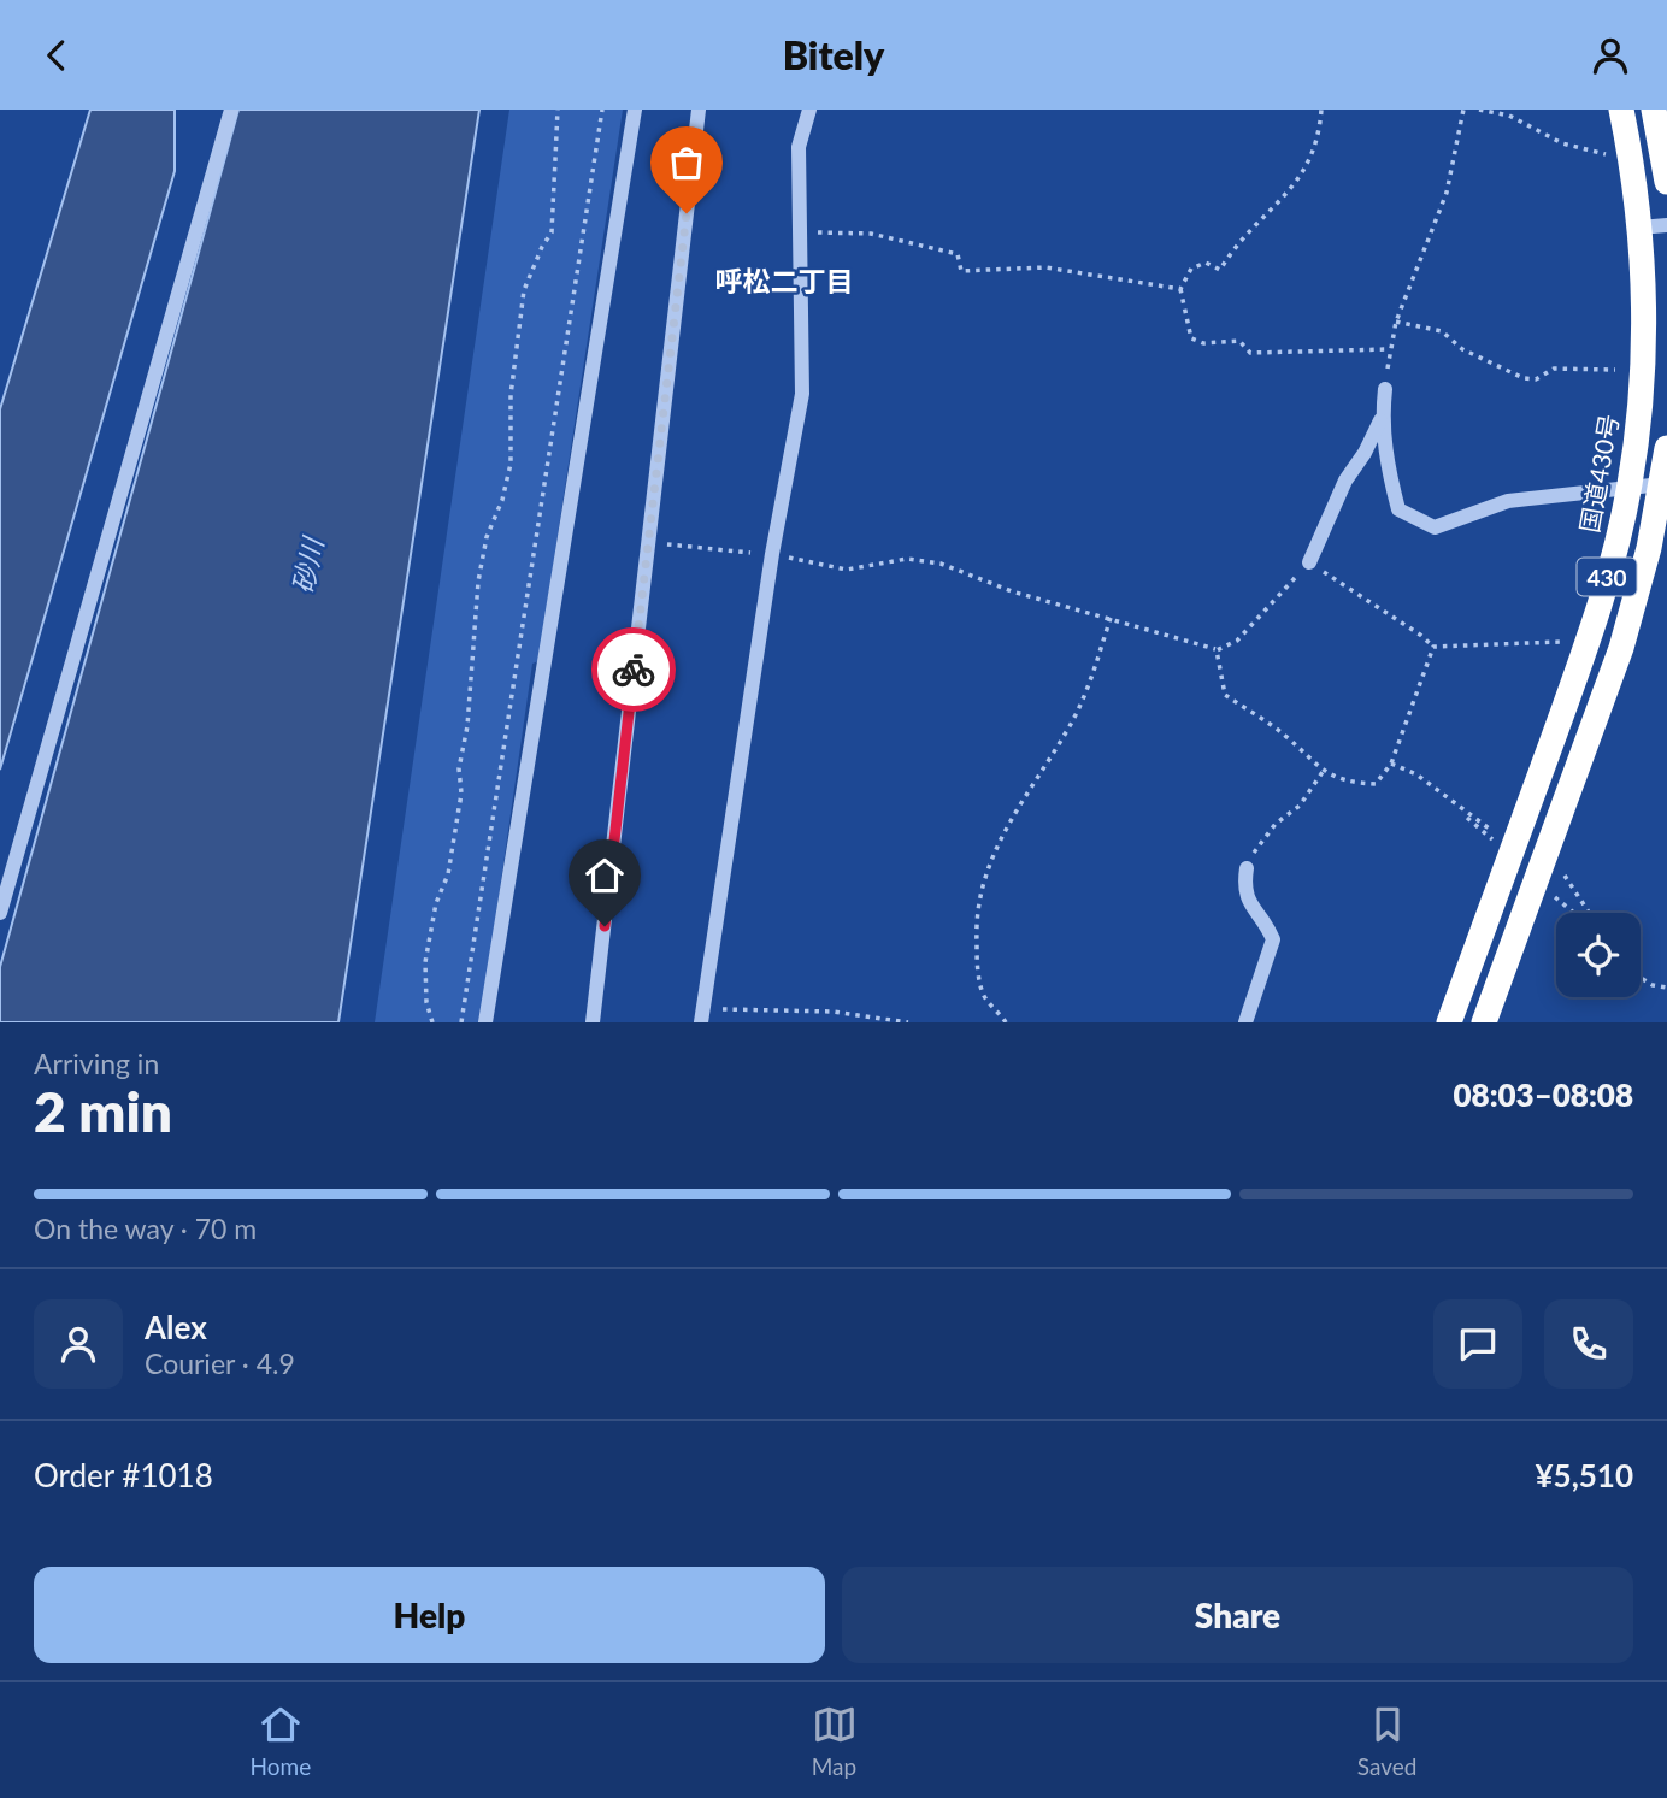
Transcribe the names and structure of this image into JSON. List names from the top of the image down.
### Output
{
  "streets": {
    "highway": ["国道430号", "430"]
  },
  "districts": ["呼松二丁目"],
  "water": ["砂川"],
  "page": {
    "header": "Bitely",
    "heading": ["2 min", "Arriving in", "08:03–08:08"],
    "panel": [
      "Alex",
      "Courier · 4.9",
      "Order #1018",
      "¥5,510"
    ],
    "bar": "On the way · 70 m",
    "buttons": ["Help", "Share"],
    "tabs": ["Home", "Map", "Saved"]
  }
}
